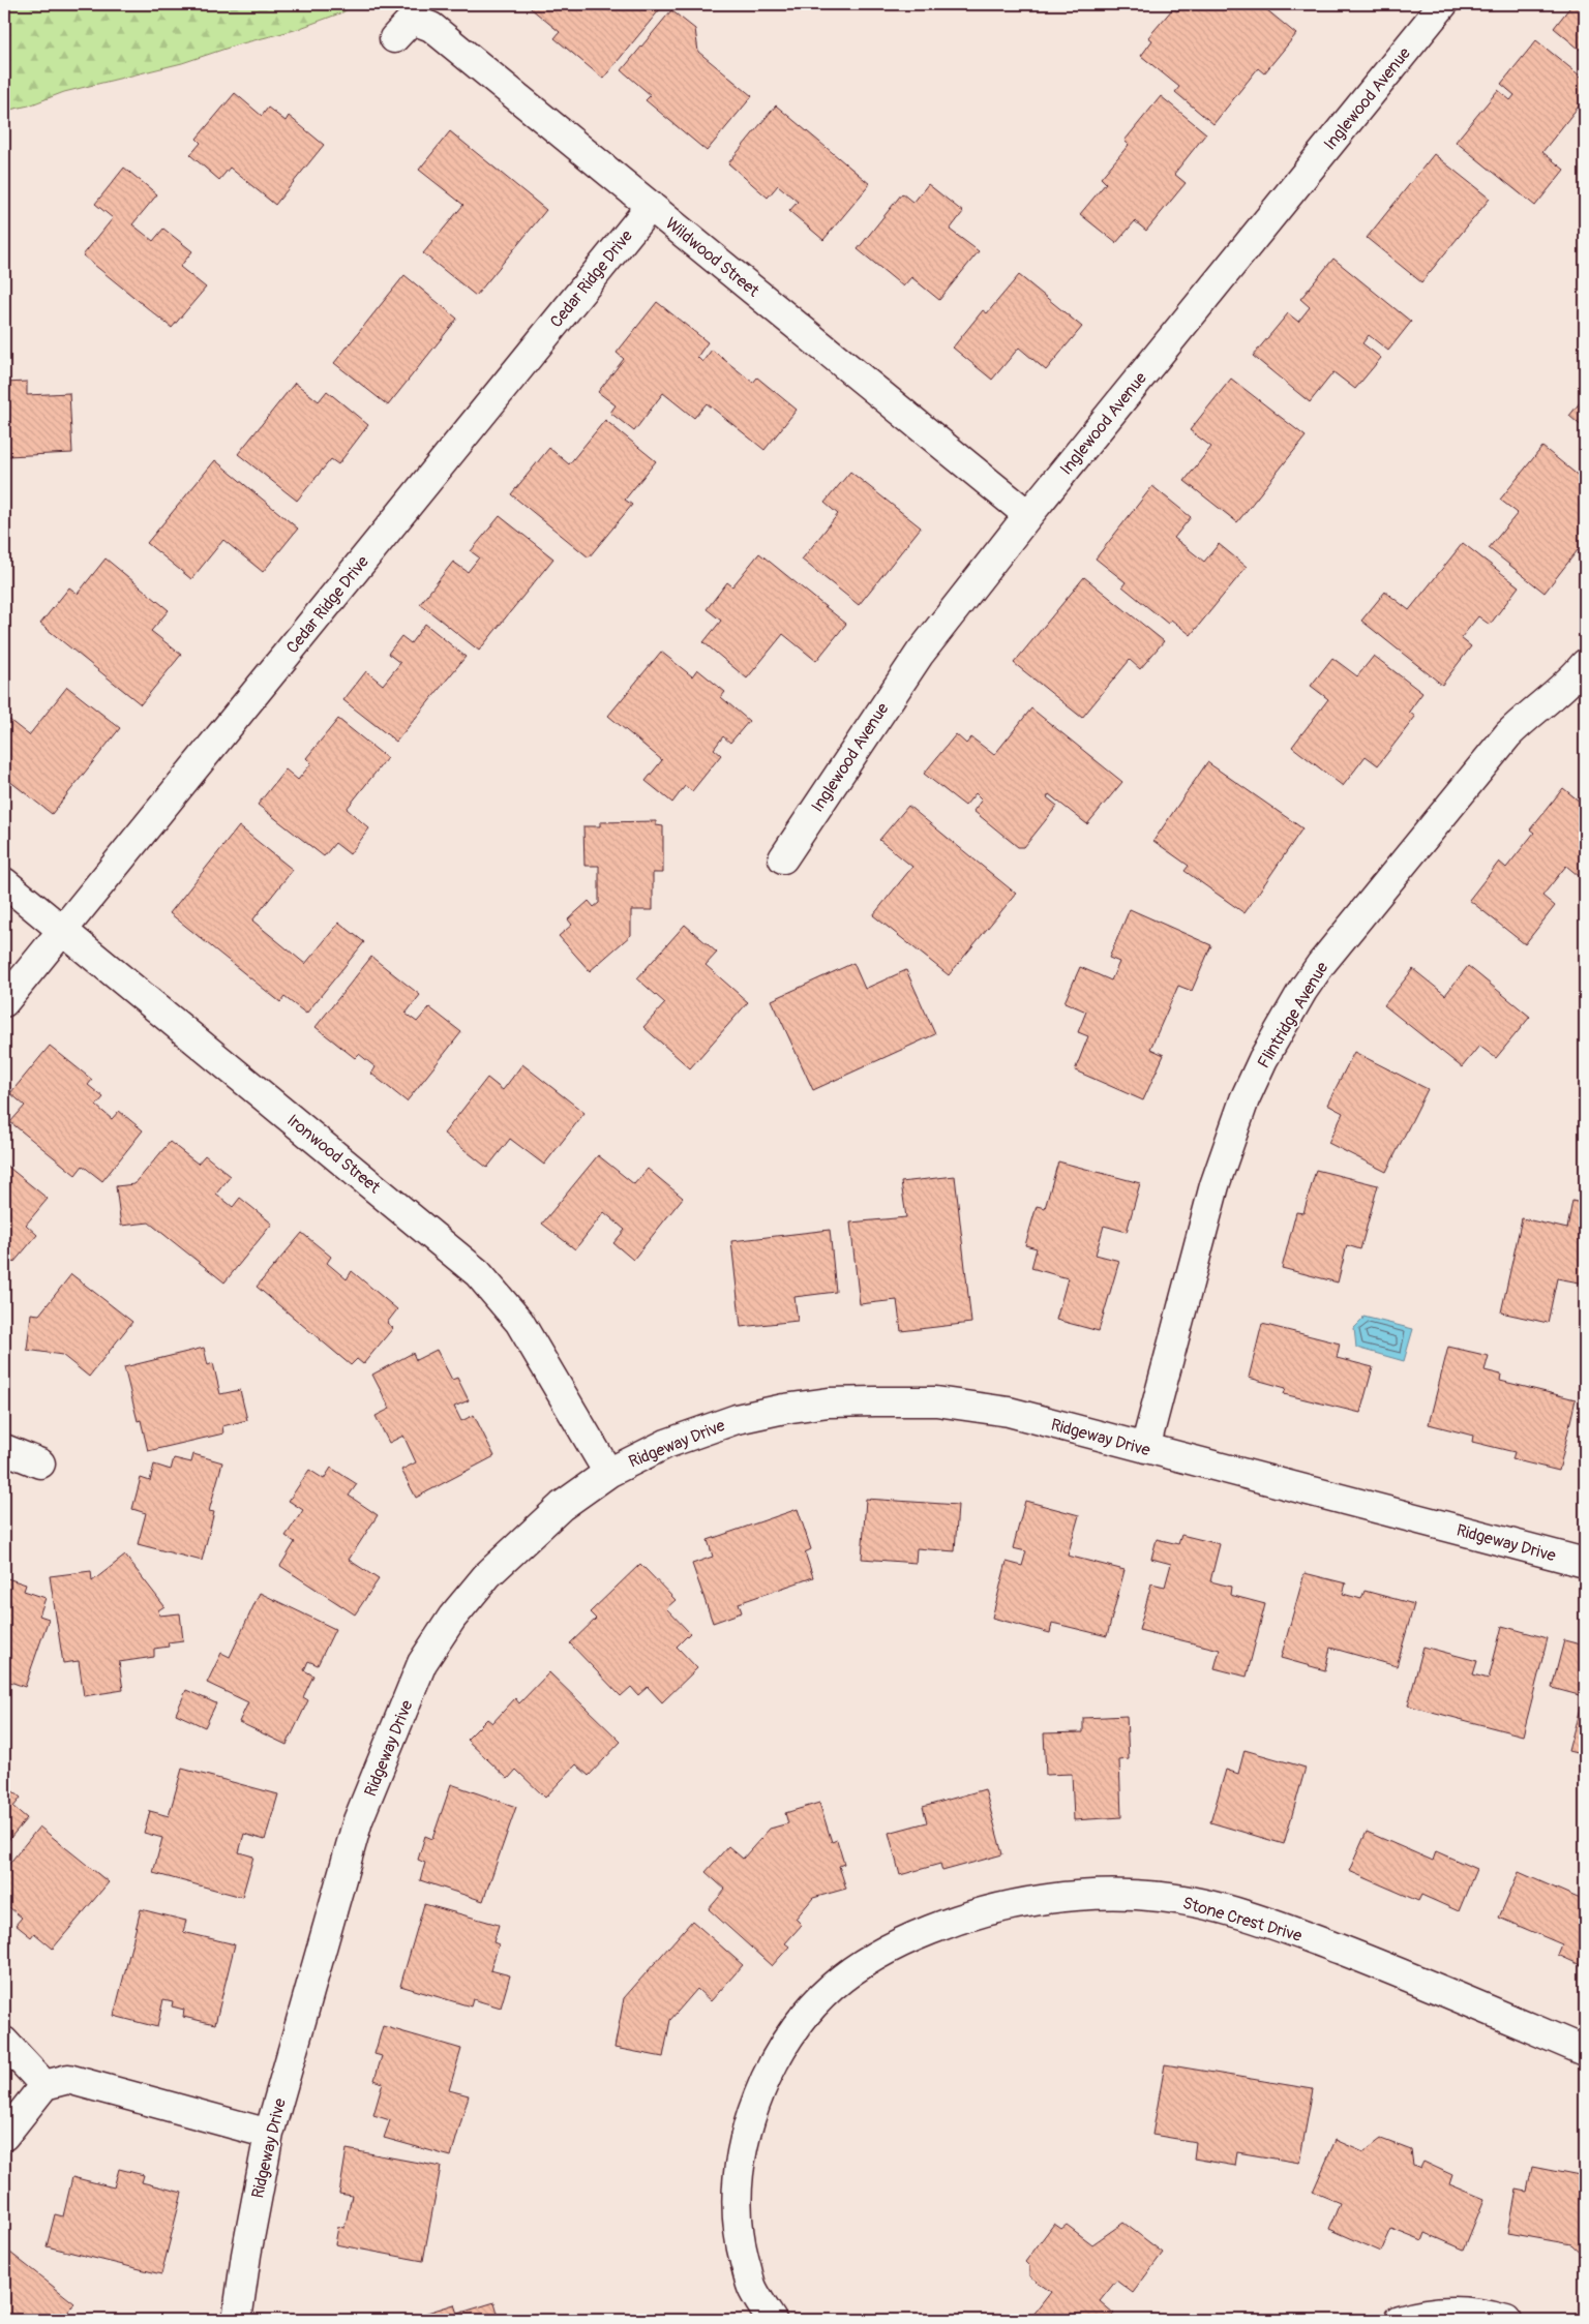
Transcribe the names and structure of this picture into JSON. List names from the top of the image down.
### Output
{
  "streets": {
    "street": [
      "Inglewood Avenue",
      "Wildwood Street",
      "Cedar Ridge Drive",
      "Flintridge Avenue",
      "Ironwood Street",
      "Ridgeway Drive",
      "Stone Crest Drive"
    ]
  },
  "crossings": [
    ["Inglewood Avenue", "Wildwood Street"],
    ["Wildwood Street", "Cedar Ridge Drive"],
    ["Cedar Ridge Drive", "Ironwood Street"],
    ["Flintridge Avenue", "Ridgeway Drive"],
    ["Ironwood Street", "Ridgeway Drive"]
  ]
}
